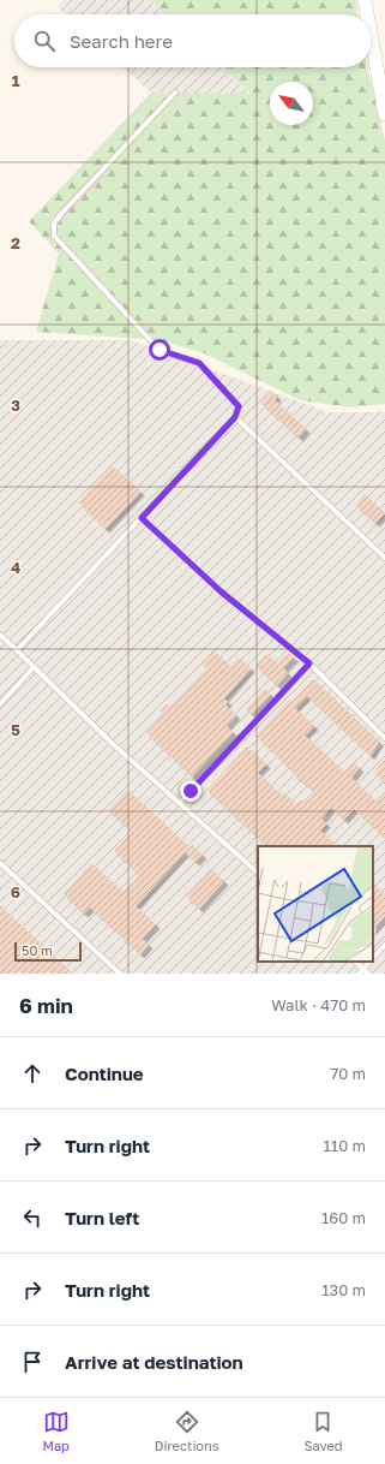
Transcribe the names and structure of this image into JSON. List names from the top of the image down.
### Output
{
  "scale_bar": "50 m",
  "north": "top left",
  "page": {
    "search": "Search here",
    "scale": "50 m",
    "heading": ["6 min", "Walk · 470 m"],
    "list": [
      ["Continue", "70 m"],
      ["Turn right", "110 m"],
      ["Turn left", "160 m"],
      ["Turn right", "130 m"],
      "Arrive at destination"
    ],
    "nav": ["Map", "Directions", "Saved"]
  },
  "grid": {
    "rows": [
      "1",
      "2",
      "3",
      "4",
      "5",
      "6"
    ]
  }
}
